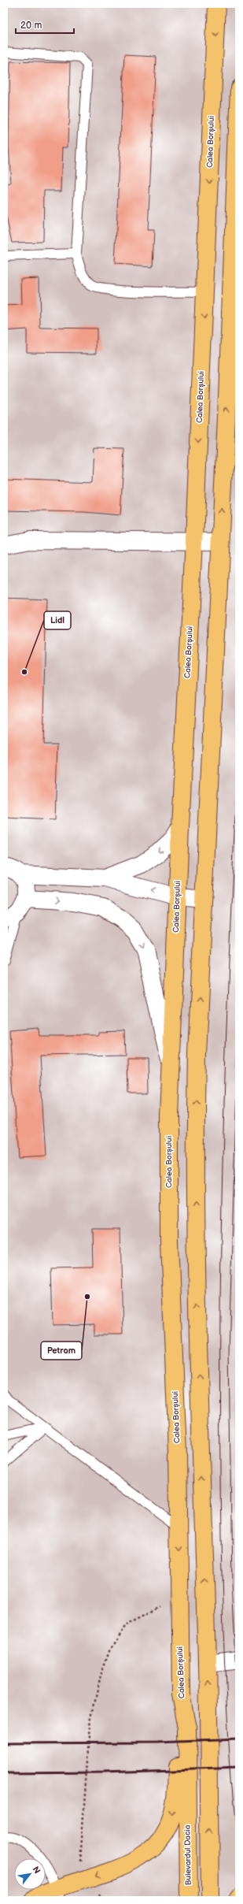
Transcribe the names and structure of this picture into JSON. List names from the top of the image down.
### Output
{
  "streets": {
    "main road": ["Calea Borșului", "Bulevardul Dacia"]
  },
  "crossings": [
    ["Calea Borșului", "Bulevardul Dacia"]
  ],
  "places": ["Lidl", "Petrom"],
  "scale_bar": "20 m",
  "north": "top right"
}
